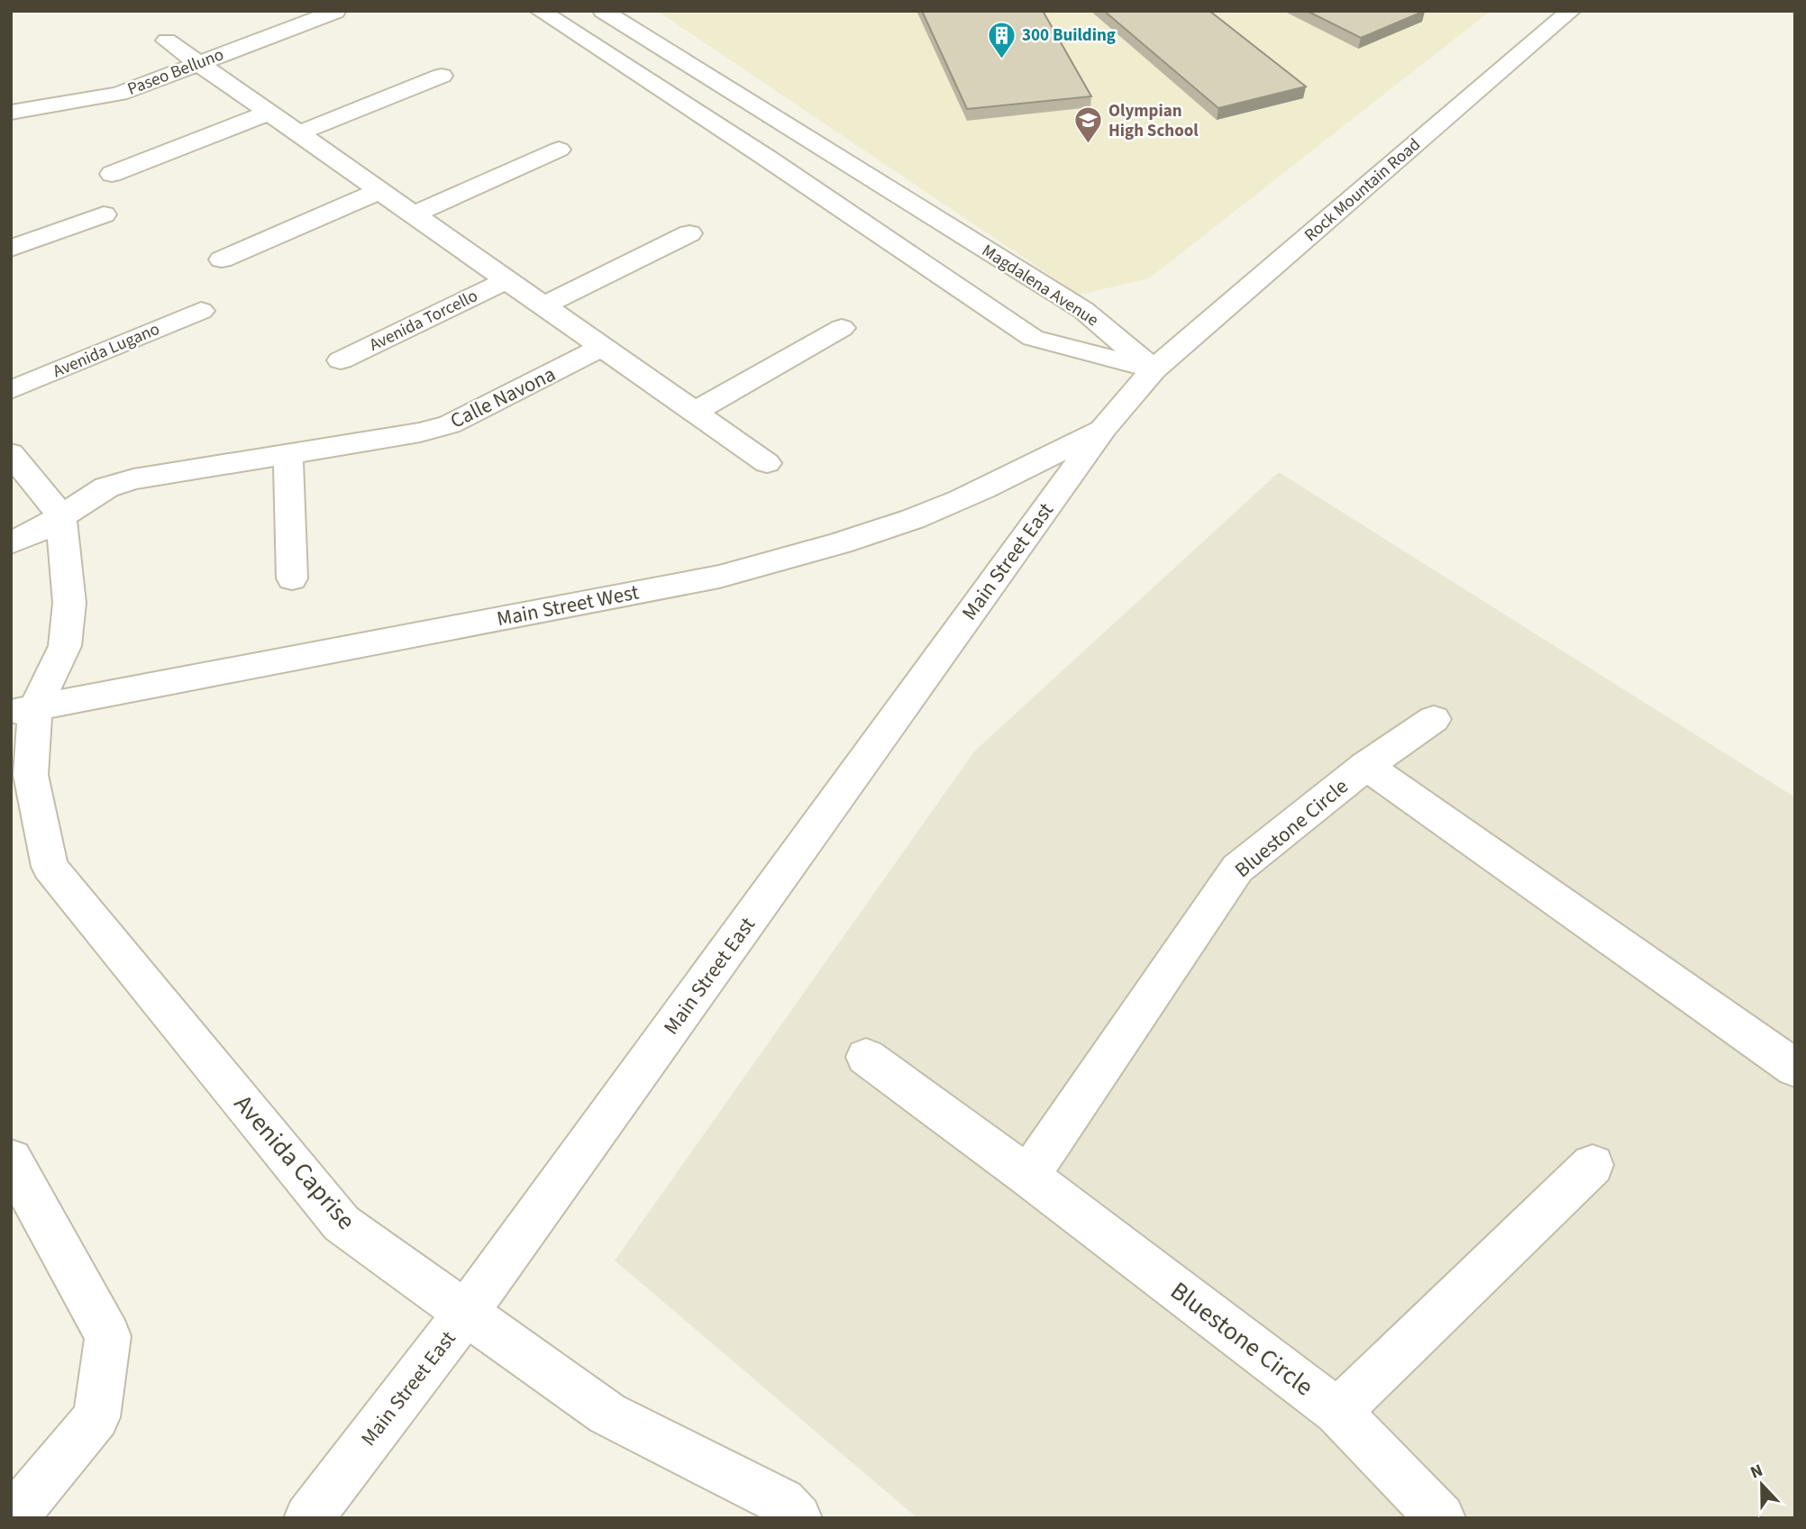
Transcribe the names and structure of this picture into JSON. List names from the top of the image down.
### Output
{
  "streets": {
    "street": [
      "Paseo Belluno",
      "Rock Mountain Road",
      "Magdalena Avenue",
      "Avenida Torcello",
      "Avenida Lugano",
      "Calle Navona",
      "Main Street East",
      "Main Street West",
      "Bluestone Circle",
      "Avenida Caprise"
    ]
  },
  "crossings": [
    ["Paseo Belluno", "Avenida Torcello"],
    ["Rock Mountain Road", "Magdalena Avenue"],
    ["Rock Mountain Road", "Main Street East"],
    ["Rock Mountain Road", "Main Street West"],
    ["Avenida Torcello", "Calle Navona"],
    ["Main Street East", "Main Street West"],
    ["Main Street East", "Avenida Caprise"],
    ["Main Street West", "Avenida Caprise"]
  ],
  "places": {
    "building": ["300 Building"],
    "school or university": ["Olympian High School"]
  },
  "north": "top"
}
